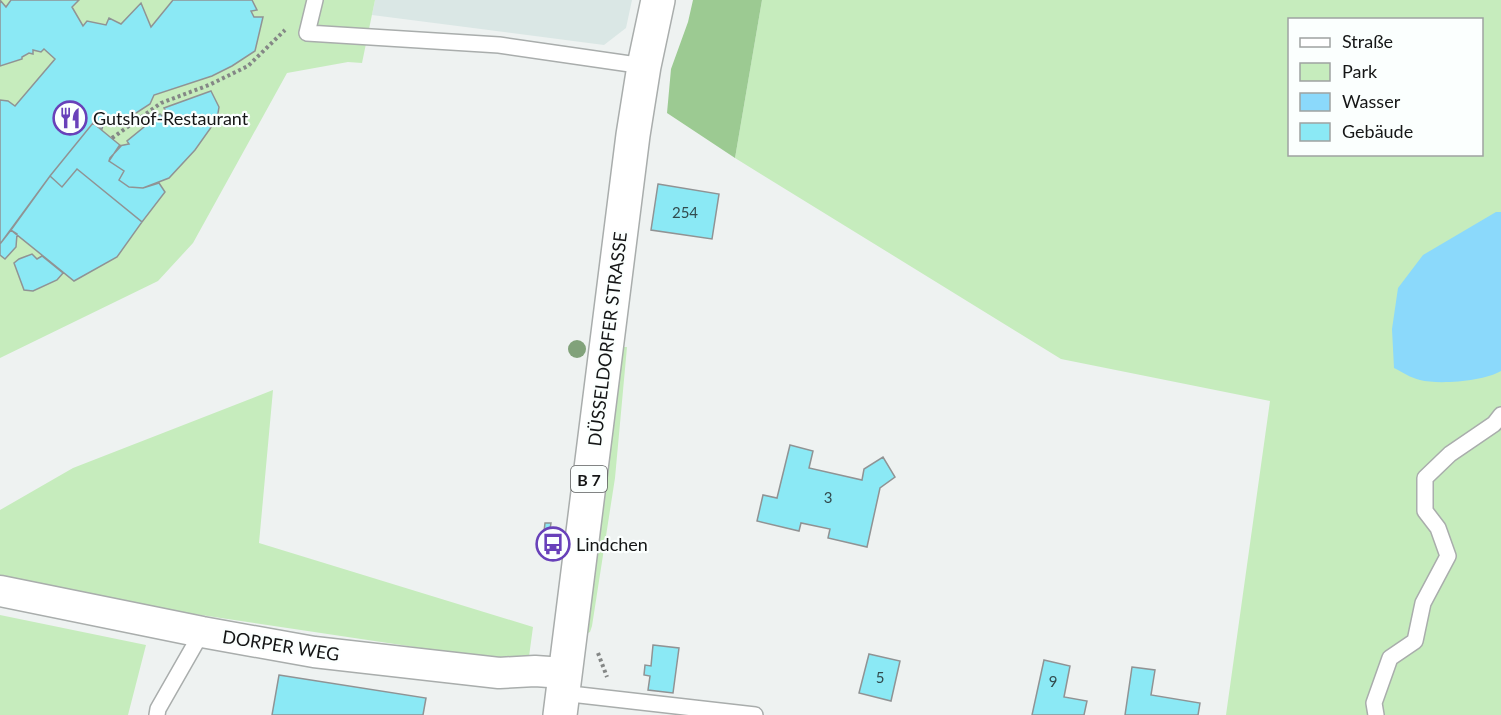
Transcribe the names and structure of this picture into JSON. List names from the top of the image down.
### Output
{
  "streets": {
    "main road": ["DÜSSELDORFER STRASSE", "B 7"],
    "street": ["DORPER WEG"]
  },
  "crossings": [
    ["DÜSSELDORFER STRASSE", "DORPER WEG"]
  ],
  "places": {
    "restaurant": ["Gutshof-Restaurant"],
    "bus stop": ["Lindchen"]
  },
  "house_numbers": [
    "254",
    "3",
    "5",
    "9"
  ],
  "legend": [
    "Straße",
    "Park",
    "Wasser",
    "Gebäude"
  ]
}
